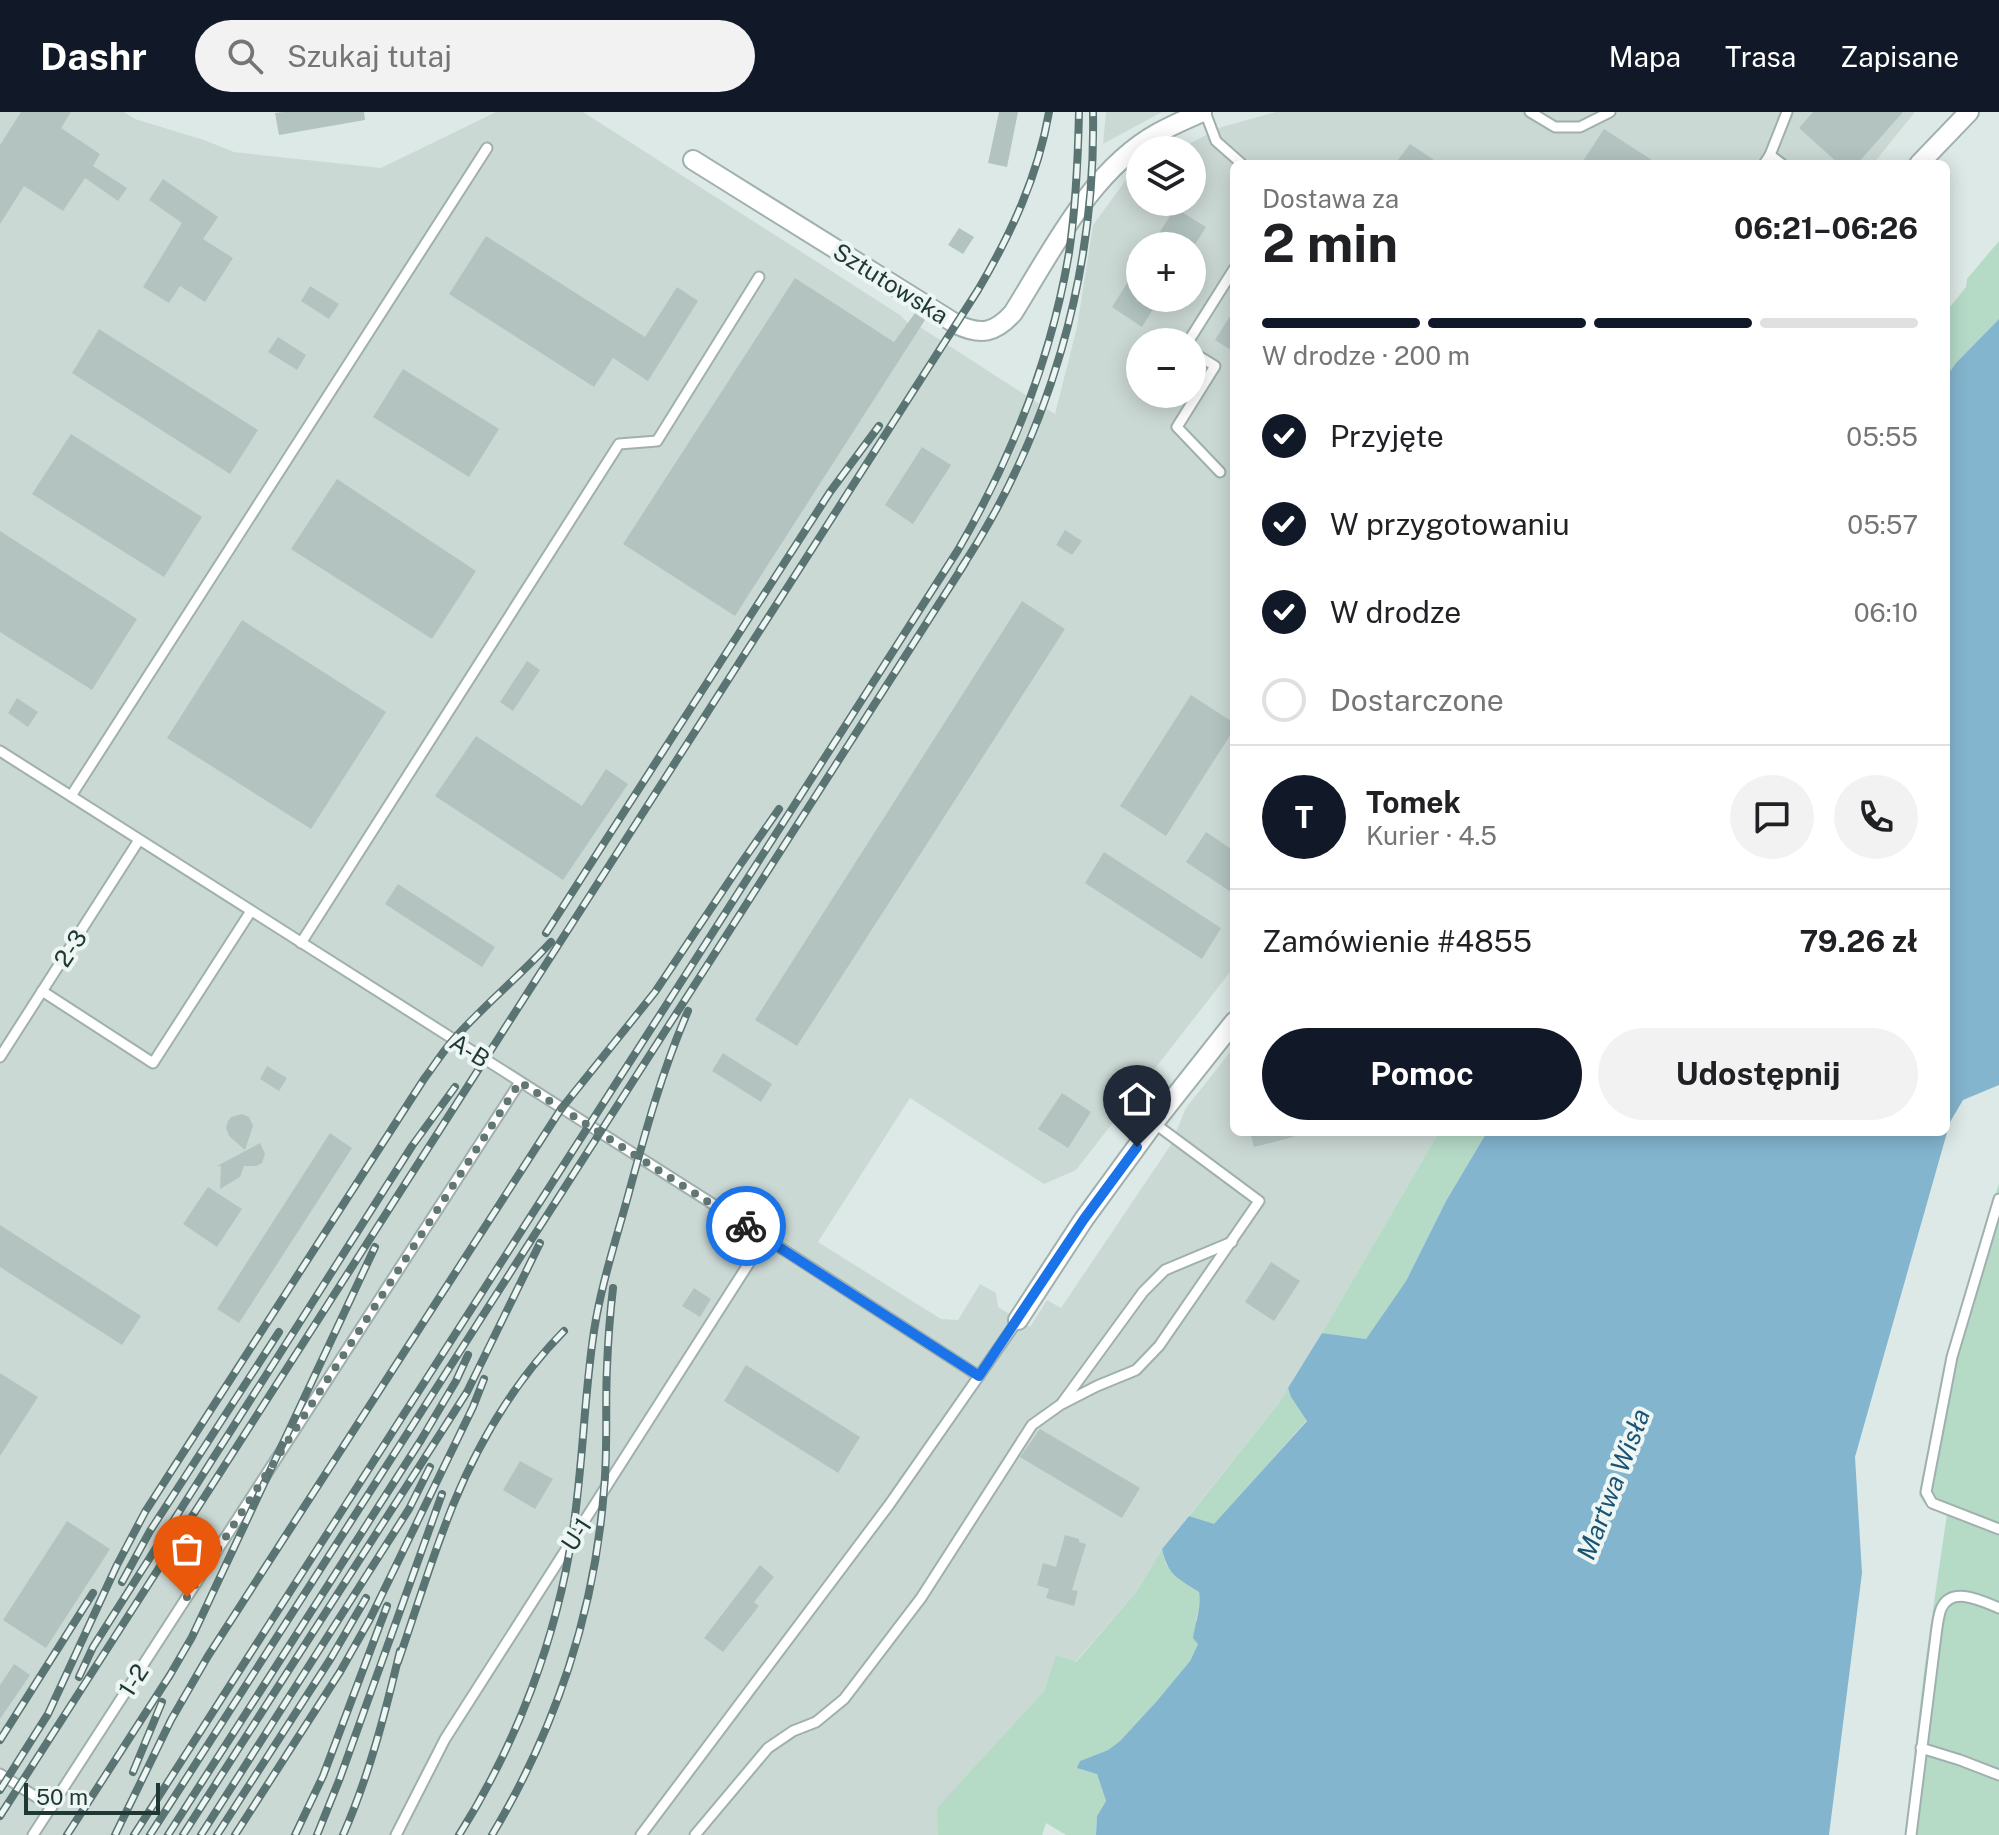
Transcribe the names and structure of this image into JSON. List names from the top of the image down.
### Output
{
  "streets": {
    "street": ["Sztutowska"],
    "lane": [
      "2-3",
      "A-B",
      "U-1",
      "1-2"
    ]
  },
  "crossings": [
    ["2-3", "A-B"],
    ["A-B", "U-1"],
    ["A-B", "1-2"]
  ],
  "water": ["Martwa Wisła"],
  "scale_bar": "50 m",
  "page": {
    "header": "Dashr",
    "search": "Szukaj tutaj",
    "nav": ["Mapa", "Trasa", "Zapisane"],
    "map_buttons": ["+", "−"],
    "heading": ["2 min", "Dostawa za", "06:21–06:26"],
    "panel": [
      "Tomek",
      "Kurier · 4.5",
      "Zamówienie #4855",
      "79.26 zł"
    ],
    "bar": "W drodze · 200 m",
    "list": [
      ["Przyjęte", "05:55"],
      ["W przygotowaniu", "05:57"],
      ["W drodze", "06:10"],
      "Dostarczone"
    ],
    "round": "T",
    "buttons": ["Pomoc", "Udostępnij"],
    "scale": "50 m"
  }
}
